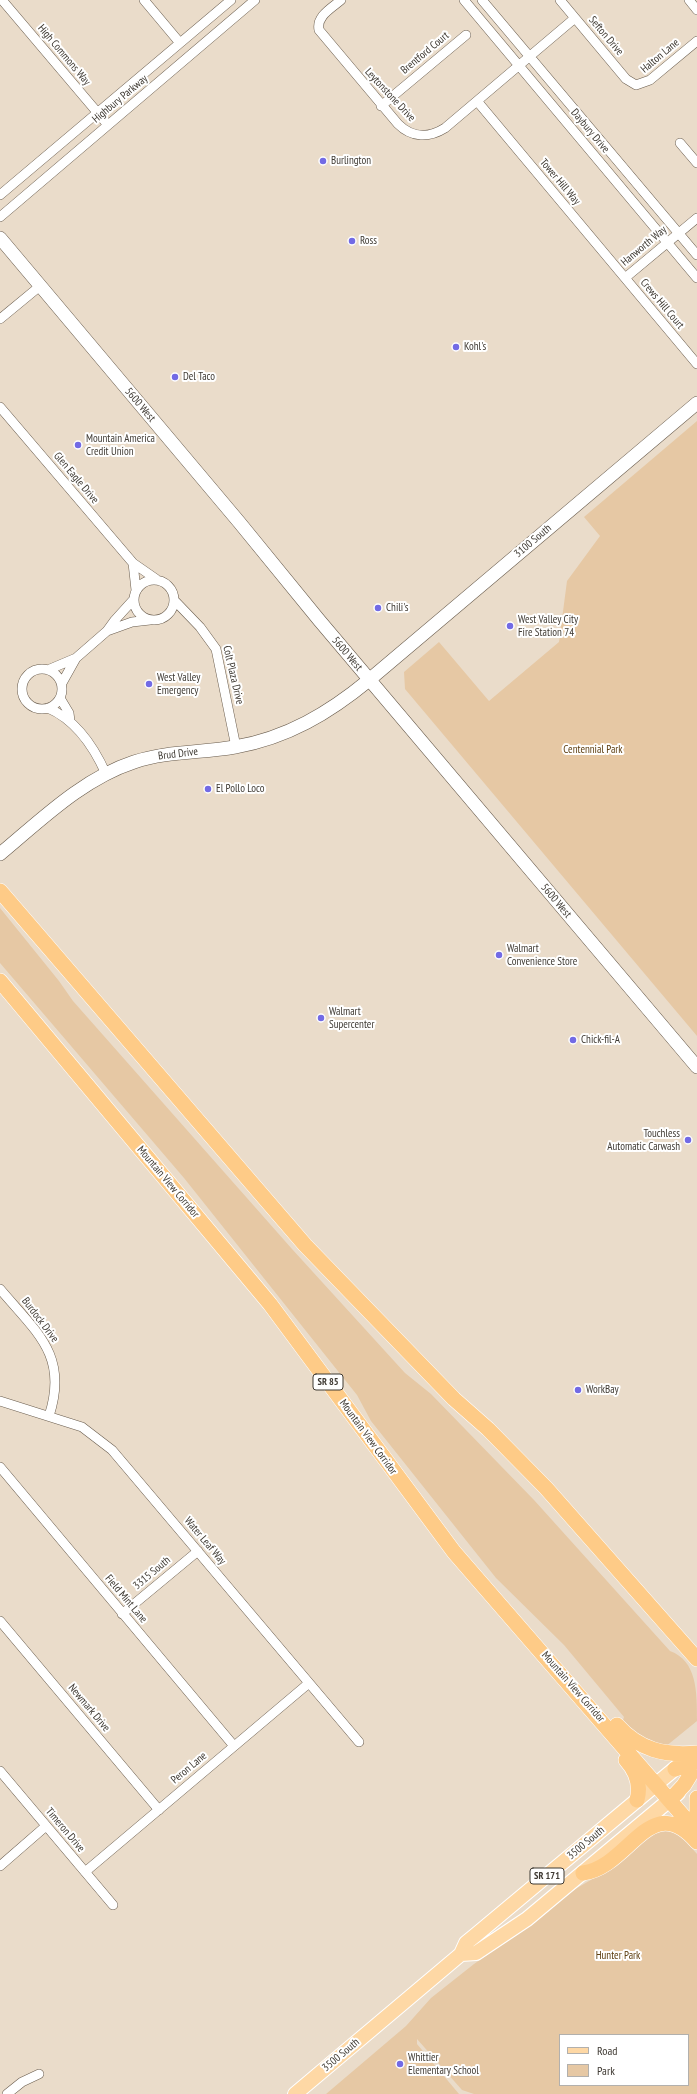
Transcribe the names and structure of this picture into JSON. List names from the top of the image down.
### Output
{
  "streets": {
    "highway": ["Mountain View Corridor", "SR 85"],
    "main road": [
      "5600 West",
      "3100 South",
      "Brud Drive",
      "3500 South",
      "SR 171"
    ],
    "street": [
      "Sefton Drive",
      "Brentford Court",
      "High Commons Way",
      "Halton Lane",
      "Leytonstone Drive",
      "Highbury Parkway",
      "Daybury Drive",
      "Tower Hill Way",
      "Hanworth Way",
      "Crews Hill Court",
      "Glen Eagle Drive",
      "Colt Plaza Drive",
      "Burdock Drive",
      "Water Leaf Way",
      "3315 South",
      "Field Mint Lane",
      "Newmark Drive",
      "Peron Lane",
      "Timeron Drive"
    ]
  },
  "crossings": [
    ["Sefton Drive", "Halton Lane"],
    ["Sefton Drive", "Leytonstone Drive"],
    ["Brentford Court", "Leytonstone Drive"],
    ["High Commons Way", "Highbury Parkway"],
    ["Leytonstone Drive", "Daybury Drive"],
    ["Leytonstone Drive", "Tower Hill Way"],
    ["Daybury Drive", "Hanworth Way"],
    ["Tower Hill Way", "Hanworth Way"],
    ["Tower Hill Way", "Crews Hill Court"],
    ["Hanworth Way", "Crews Hill Court"],
    ["5600 West", "3100 South"],
    ["5600 West", "Brud Drive"],
    ["Glen Eagle Drive", "Colt Plaza Drive"],
    ["3100 South", "Brud Drive"],
    ["Colt Plaza Drive", "Brud Drive"],
    ["Mountain View Corridor", "3500 South"],
    ["Burdock Drive", "Water Leaf Way"],
    ["Water Leaf Way", "3315 South"],
    ["Water Leaf Way", "Peron Lane"],
    ["3315 South", "Field Mint Lane"],
    ["Field Mint Lane", "Peron Lane"],
    ["Newmark Drive", "Peron Lane"],
    ["Peron Lane", "Timeron Drive"]
  ],
  "parks": ["Centennial Park", "Hunter Park"],
  "places": [
    "Burlington",
    "Ross",
    "Kohl's",
    "Del Taco",
    "Mountain America Credit Union",
    "Chili's",
    "West Valley City Fire Station 74",
    "West Valley Emergency",
    "El Pollo Loco",
    "Walmart Convenience Store",
    "Walmart Supercenter",
    "Chick-fil-A",
    "Touchless Automatic Carwash",
    "WorkBay",
    "Whittier Elementary School"
  ],
  "legend": ["Road", "Park"]
}
